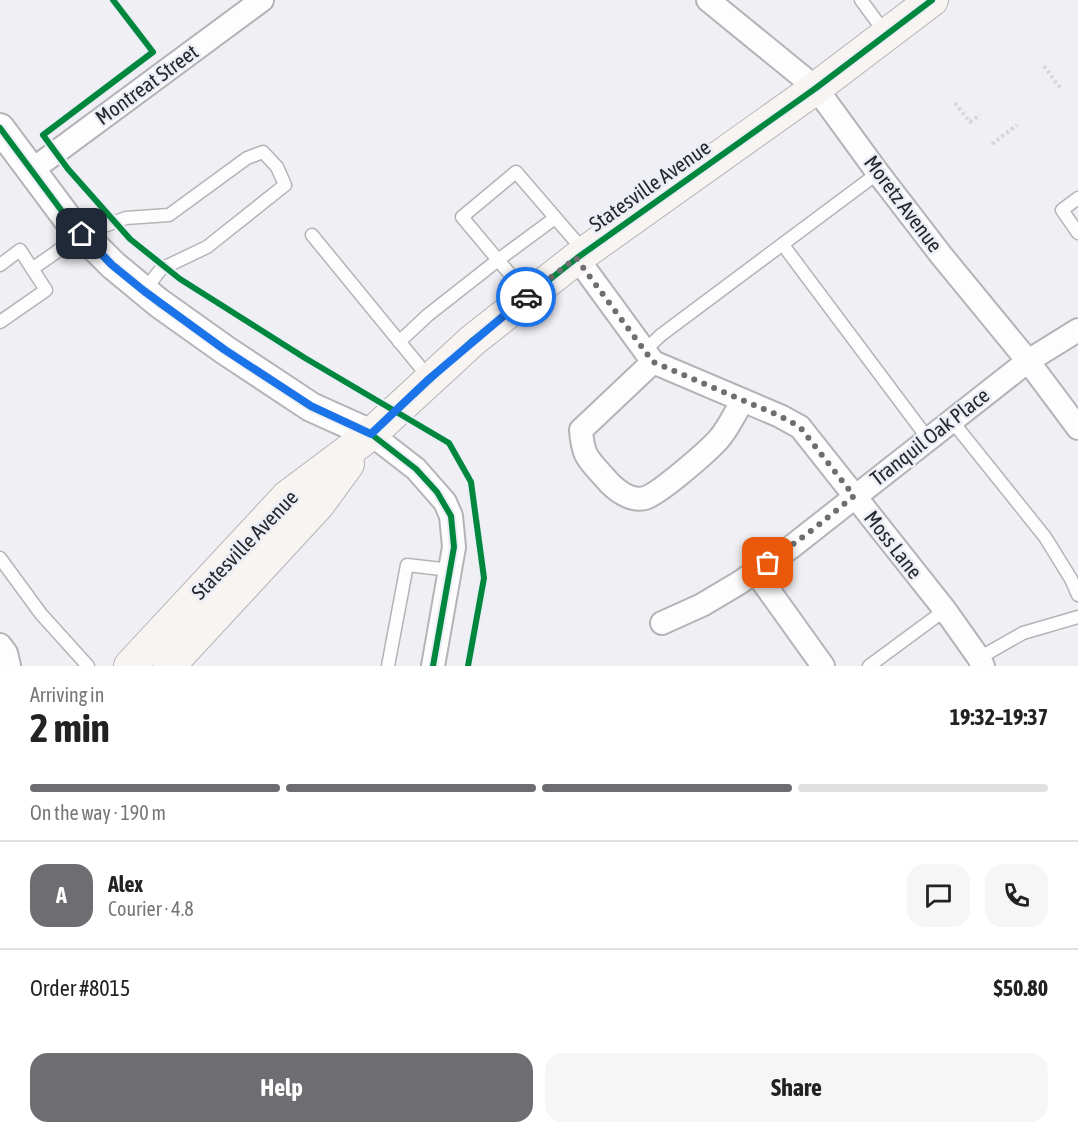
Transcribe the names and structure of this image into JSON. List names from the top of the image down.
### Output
{
  "streets": {
    "main road": ["Statesville Avenue"],
    "street": [
      "Montreat Street",
      "Moretz Avenue",
      "Tranquil Oak Place",
      "Moss Lane"
    ]
  },
  "crossings": [
    ["Statesville Avenue", "Moretz Avenue"],
    ["Moretz Avenue", "Tranquil Oak Place"],
    ["Tranquil Oak Place", "Moss Lane"]
  ],
  "page": {
    "heading": ["2 min", "Arriving in", "19:32–19:37"],
    "panel": [
      "Alex",
      "Courier · 4.8",
      "Order #8015",
      "$50.80"
    ],
    "bar": "On the way · 190 m",
    "round": "A",
    "buttons": ["Help", "Share"]
  }
}
